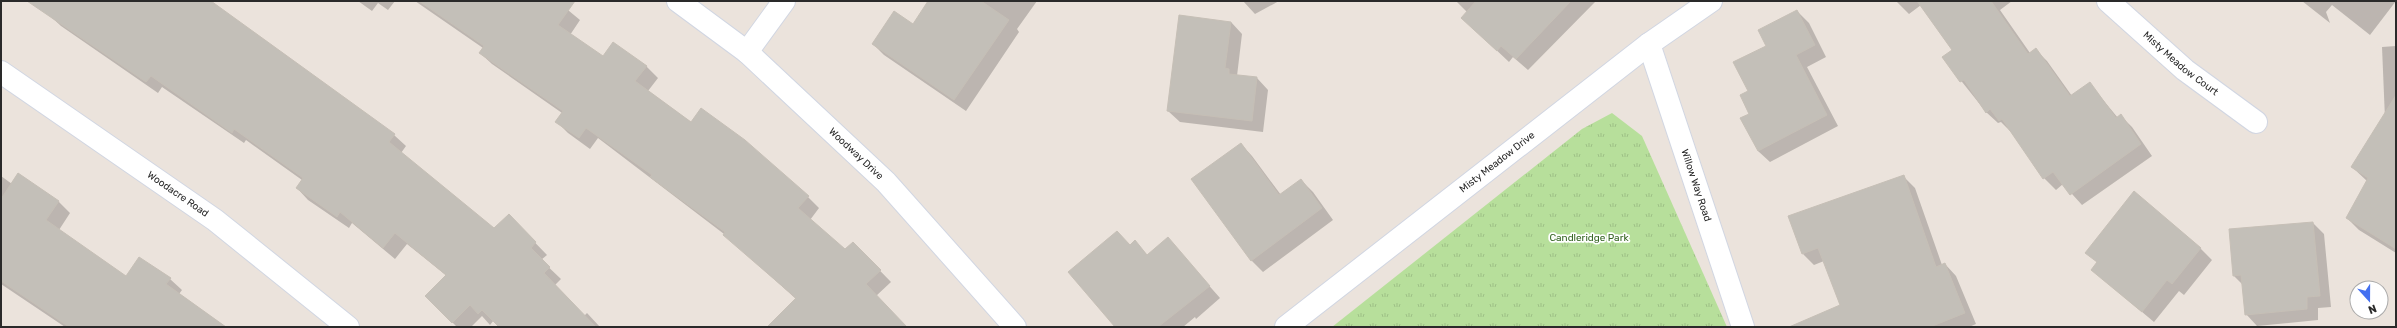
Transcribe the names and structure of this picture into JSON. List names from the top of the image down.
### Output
{
  "streets": {
    "street": [
      "Misty Meadow Court",
      "Woodway Drive",
      "Misty Meadow Drive",
      "Willow Way Road",
      "Woodacre Road"
    ]
  },
  "crossings": [
    ["Misty Meadow Drive", "Willow Way Road"]
  ],
  "parks": ["Candleridge Park"],
  "north": "bottom"
}
